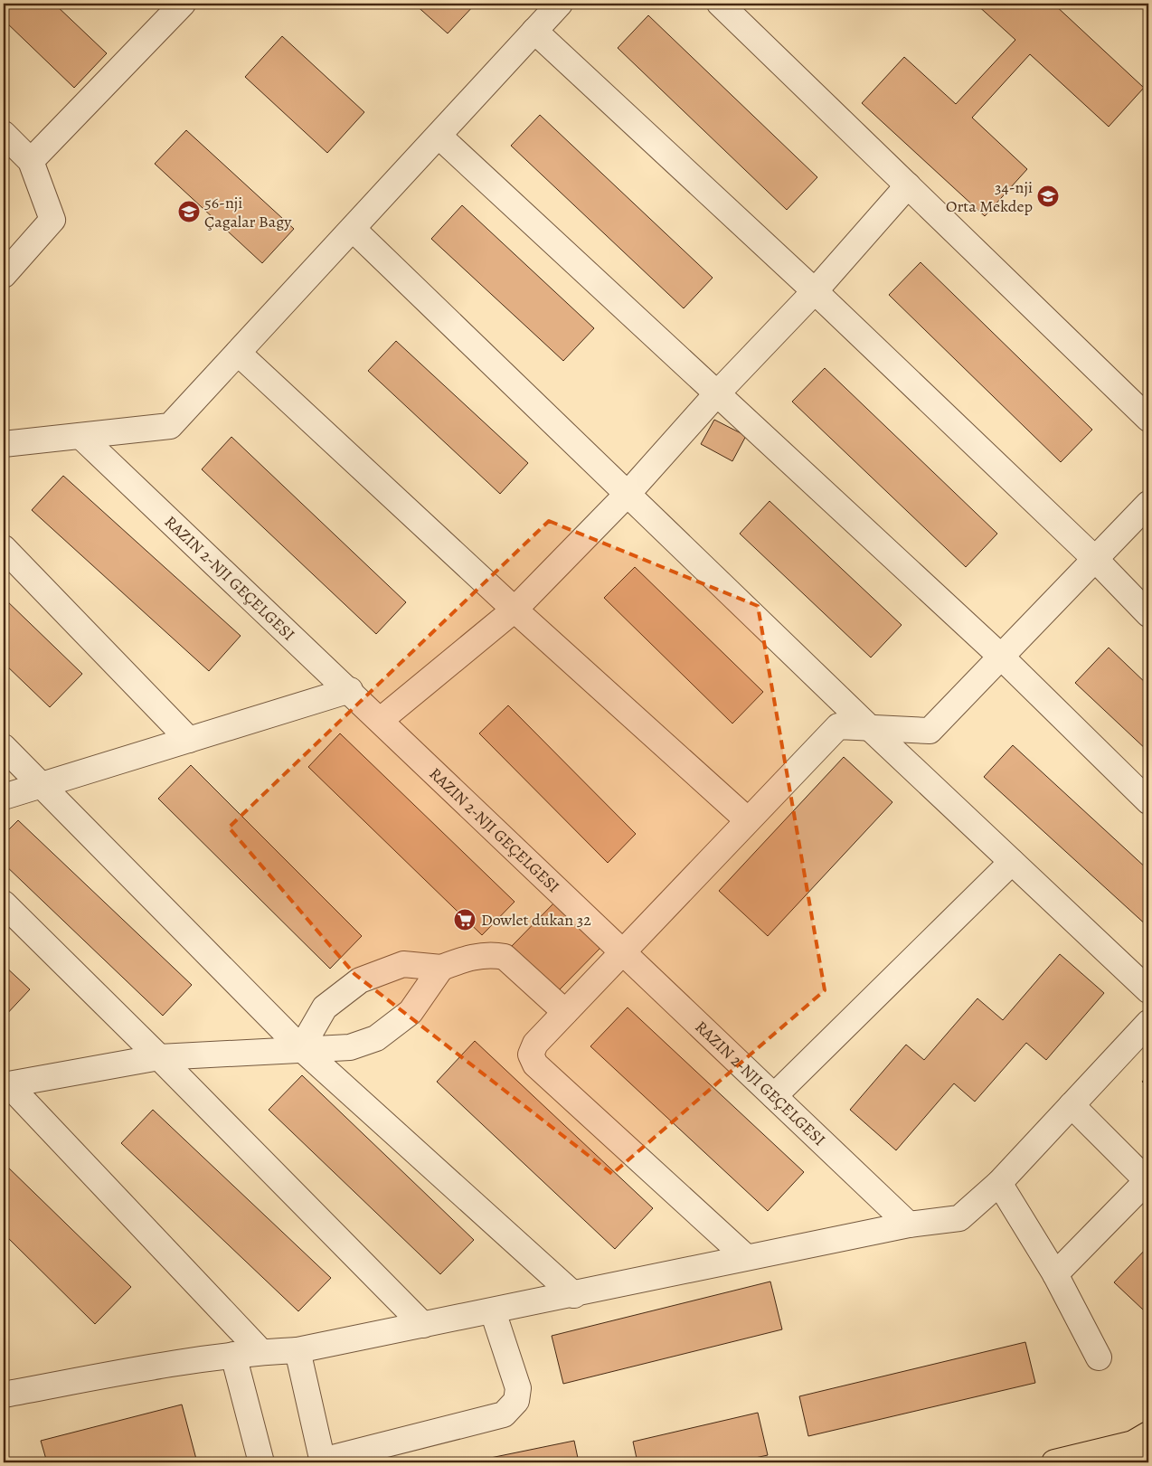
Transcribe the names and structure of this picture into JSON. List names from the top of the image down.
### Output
{
  "streets": {
    "street": ["RAZIN 2-NJI GEÇELGESI"]
  },
  "places": {
    "school or university": ["34-nji Orta Mekdep", "56-nji Çagalar Bagy"],
    "supermarket": ["Dowlet dukan 32"]
  }
}
